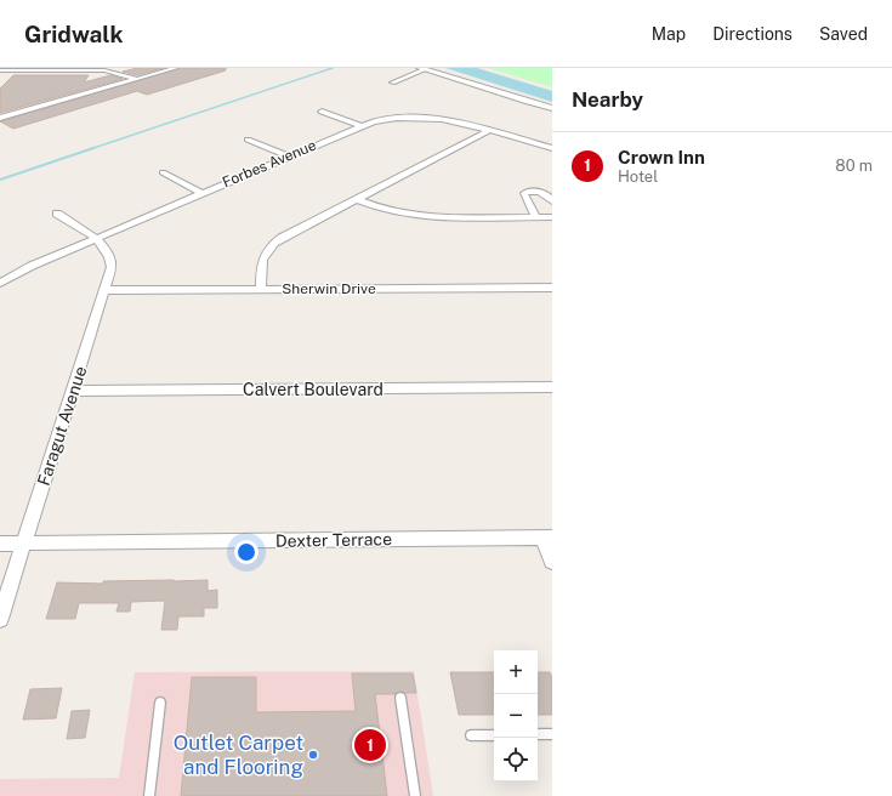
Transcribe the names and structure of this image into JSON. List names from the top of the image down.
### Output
{
  "streets": {
    "street": [
      "Forbes Avenue",
      "Sherwin Drive",
      "Calvert Boulevard",
      "Faragut Avenue",
      "Dexter Terrace"
    ]
  },
  "crossings": [
    ["Forbes Avenue", "Faragut Avenue"],
    ["Sherwin Drive", "Faragut Avenue"],
    ["Calvert Boulevard", "Faragut Avenue"],
    ["Faragut Avenue", "Dexter Terrace"]
  ],
  "places": ["Outlet Carpet and Flooring"],
  "page": {
    "header": "Gridwalk",
    "nav": ["Map", "Directions", "Saved"],
    "heading": "Nearby",
    "list": [
      {
        "mark": "1",
        "name": "Crown Inn",
        "note": "Hotel",
        "value": "80 m"
      }
    ],
    "map_buttons": ["+", "−"],
    "pins": "1"
  }
}
